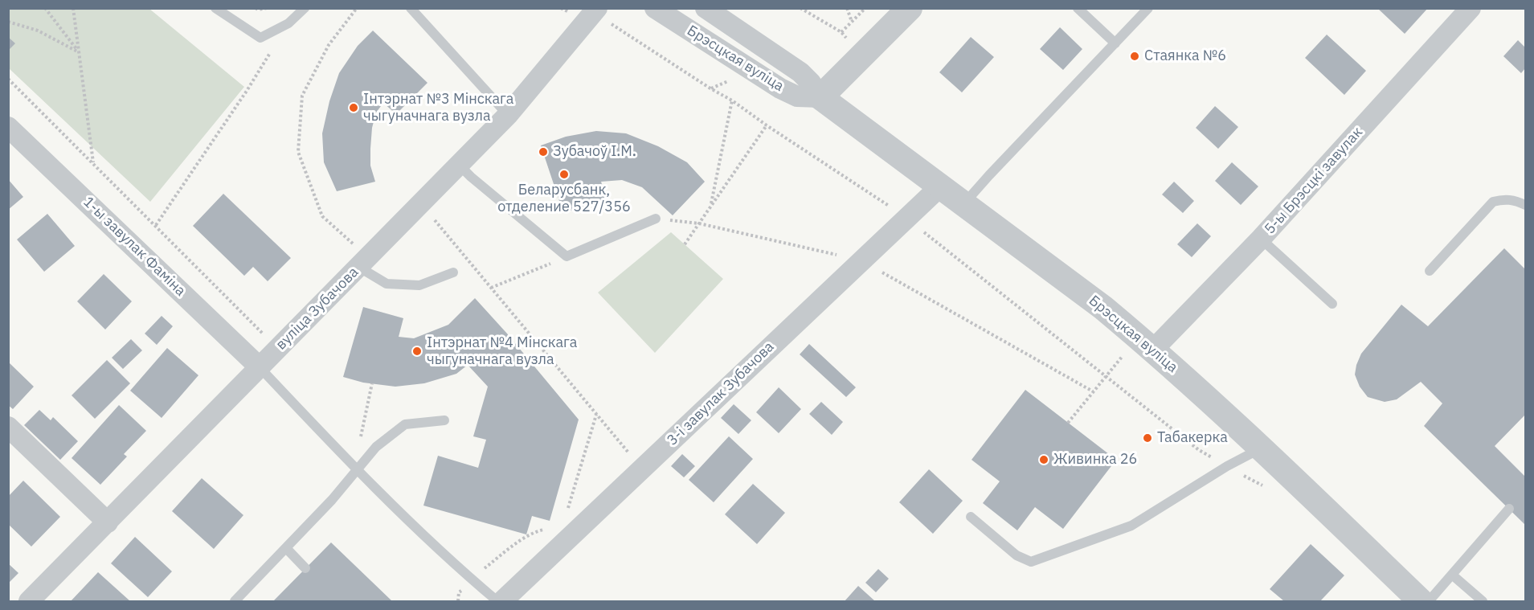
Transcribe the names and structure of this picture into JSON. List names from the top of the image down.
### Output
{
  "streets": {
    "street": [
      "Брэсцкая вуліца",
      "5-ы Брэсцкі завулак",
      "1-ы завулак Фаміна",
      "вуліца Зубачова",
      "3-і завулак Зубачова"
    ]
  },
  "crossings": [
    ["Брэсцкая вуліца", "5-ы Брэсцкі завулак"],
    ["Брэсцкая вуліца", "3-і завулак Зубачова"],
    ["1-ы завулак Фаміна", "вуліца Зубачова"]
  ],
  "places": [
    "Стаянка №6",
    "Інтэрнат №3 Мінскага чыгуначнага вузла",
    "Зубачоў І.М.",
    "Беларусбанк, отделение 527/356",
    "Інтэрнат №4 Мінскага чыгуначнага вузла",
    "Табакерка",
    "Живинка 26"
  ]
}
